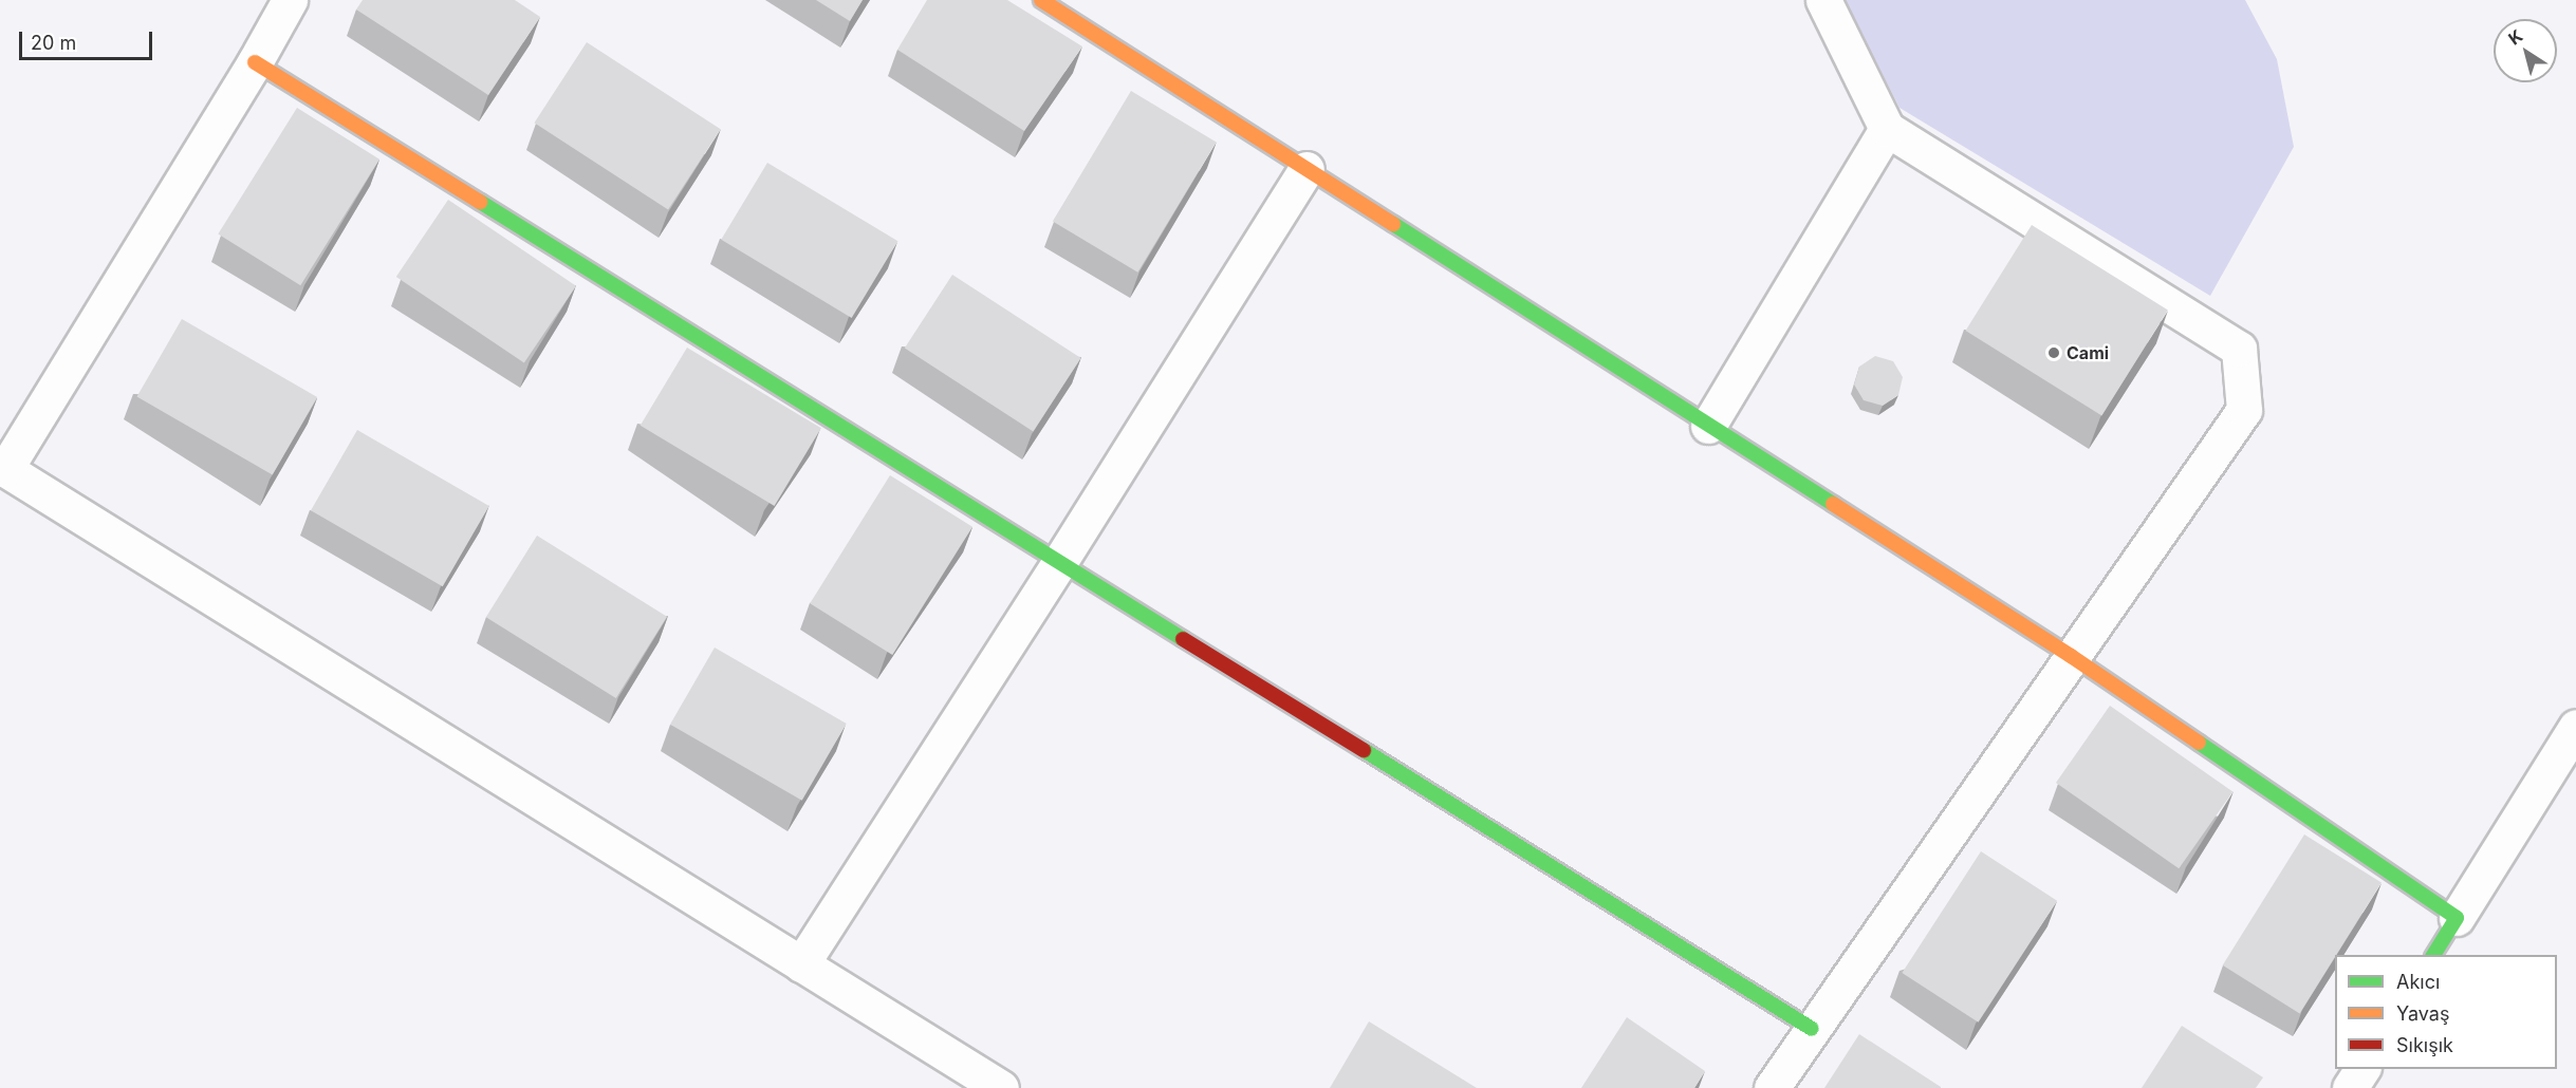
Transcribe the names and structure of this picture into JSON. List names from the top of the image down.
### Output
{
  "places": ["Cami"],
  "legend": ["Akıcı", "Yavaş", "Sıkışık"],
  "scale_bar": "20 m",
  "north": "top left"
}
